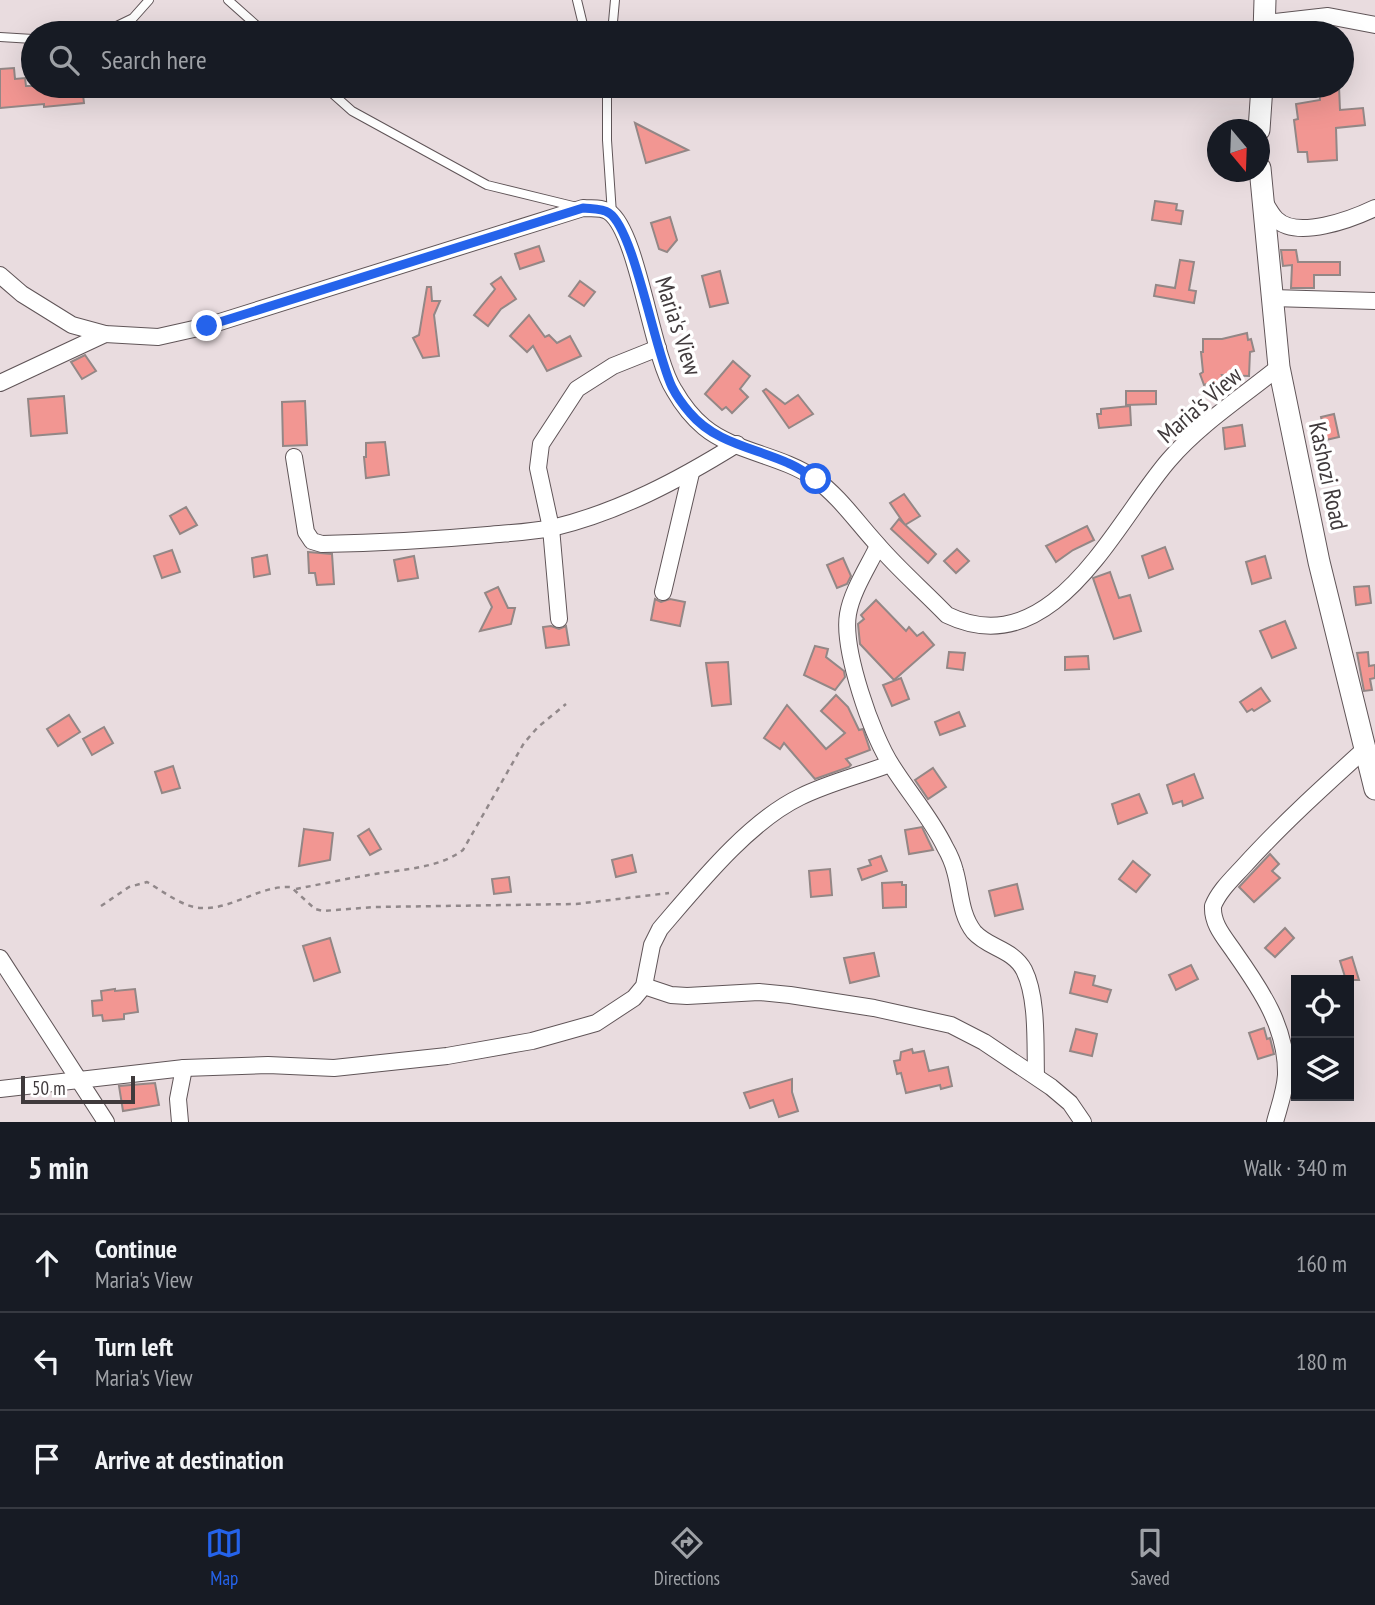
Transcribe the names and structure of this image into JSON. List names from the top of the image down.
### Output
{
  "streets": {
    "main road": ["Kashozi Road"],
    "street": ["Maria's View"]
  },
  "crossings": [
    ["Maria's View", "Kashozi Road"]
  ],
  "scale_bar": "50 m",
  "north": "bottom",
  "page": {
    "search": "Search here",
    "scale": "50 m",
    "heading": ["5 min", "Walk · 340 m"],
    "list": [
      ["Continue", "Maria's View", "160 m"],
      ["Turn left", "Maria's View", "180 m"],
      "Arrive at destination"
    ],
    "nav": ["Map", "Directions", "Saved"]
  }
}
